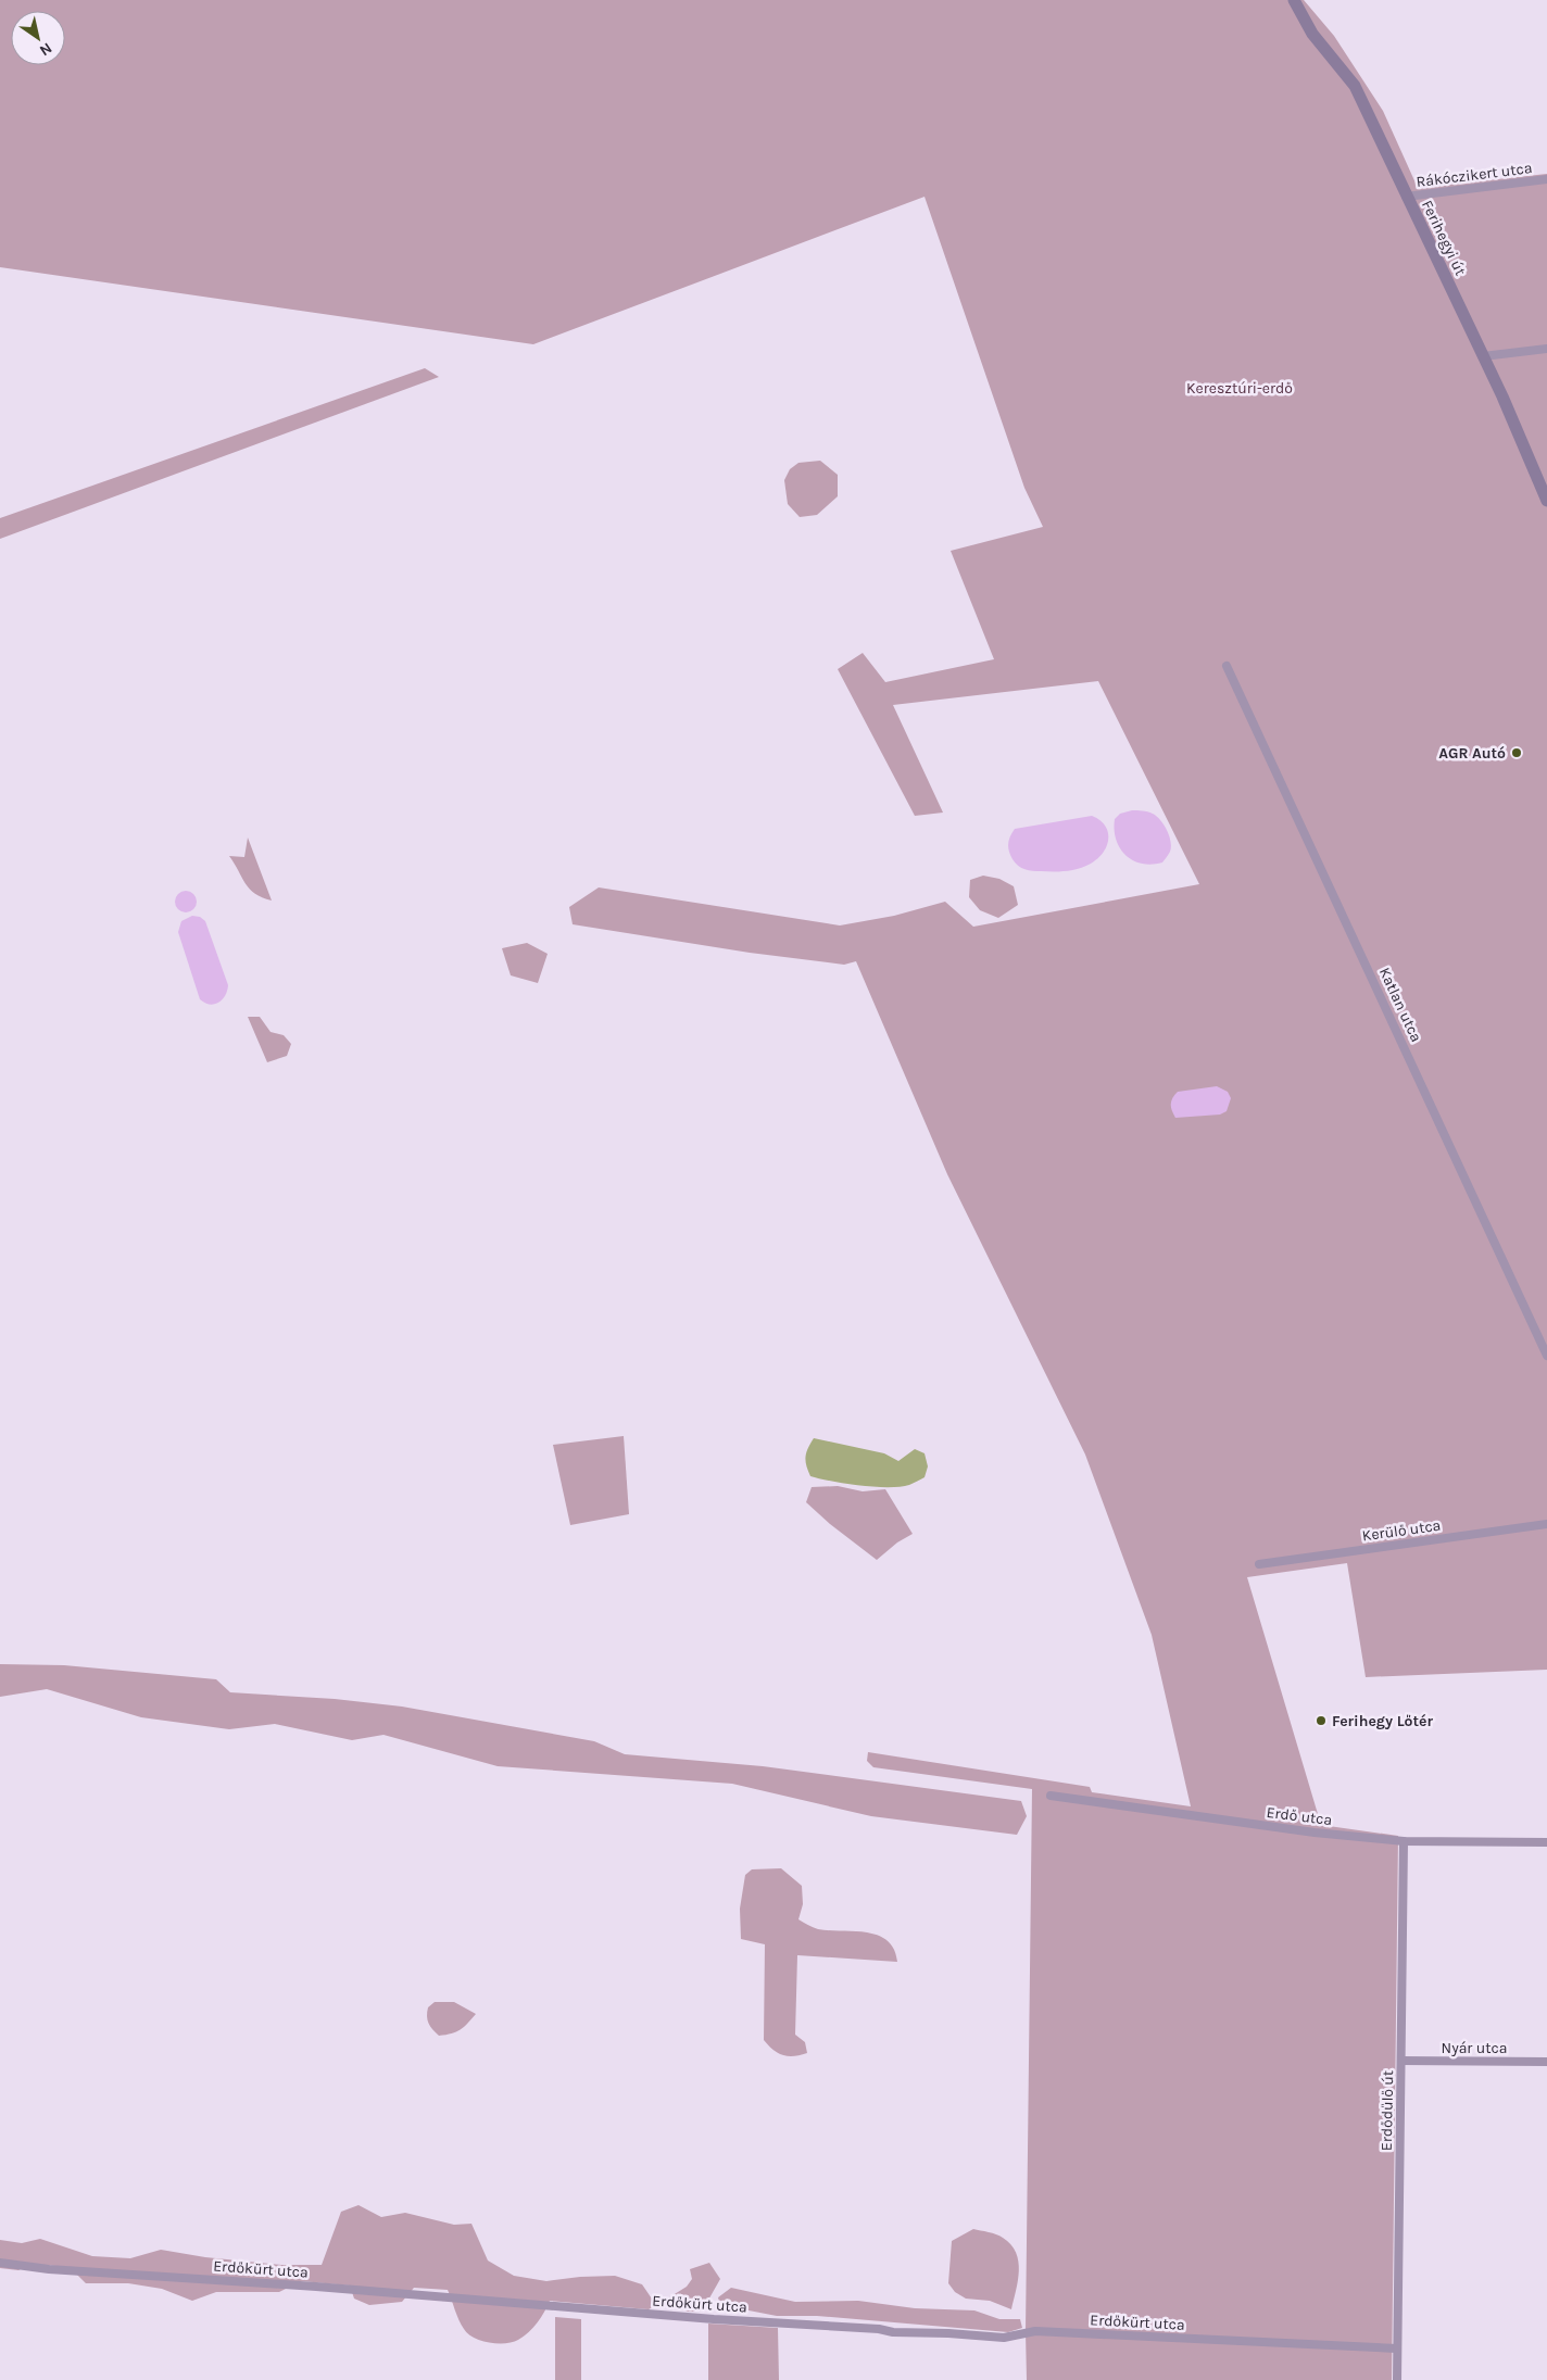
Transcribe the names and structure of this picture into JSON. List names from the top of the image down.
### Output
{
  "streets": {
    "main road": ["Ferihegyi út"],
    "street": [
      "Rákóczikert utca",
      "Katlan utca",
      "Kerülő utca",
      "Erdő utca",
      "Nyár utca",
      "Erdődűlő út",
      "Erdőkürt utca"
    ]
  },
  "crossings": [
    ["Rákóczikert utca", "Ferihegyi út"],
    ["Erdő utca", "Erdődűlő út"],
    ["Nyár utca", "Erdődűlő út"],
    ["Erdődűlő út", "Erdőkürt utca"]
  ],
  "parks": ["Keresztúri-erdő"],
  "places": ["AGR Autó", "Ferihegy Lőtér"],
  "north": "bottom right"
}
